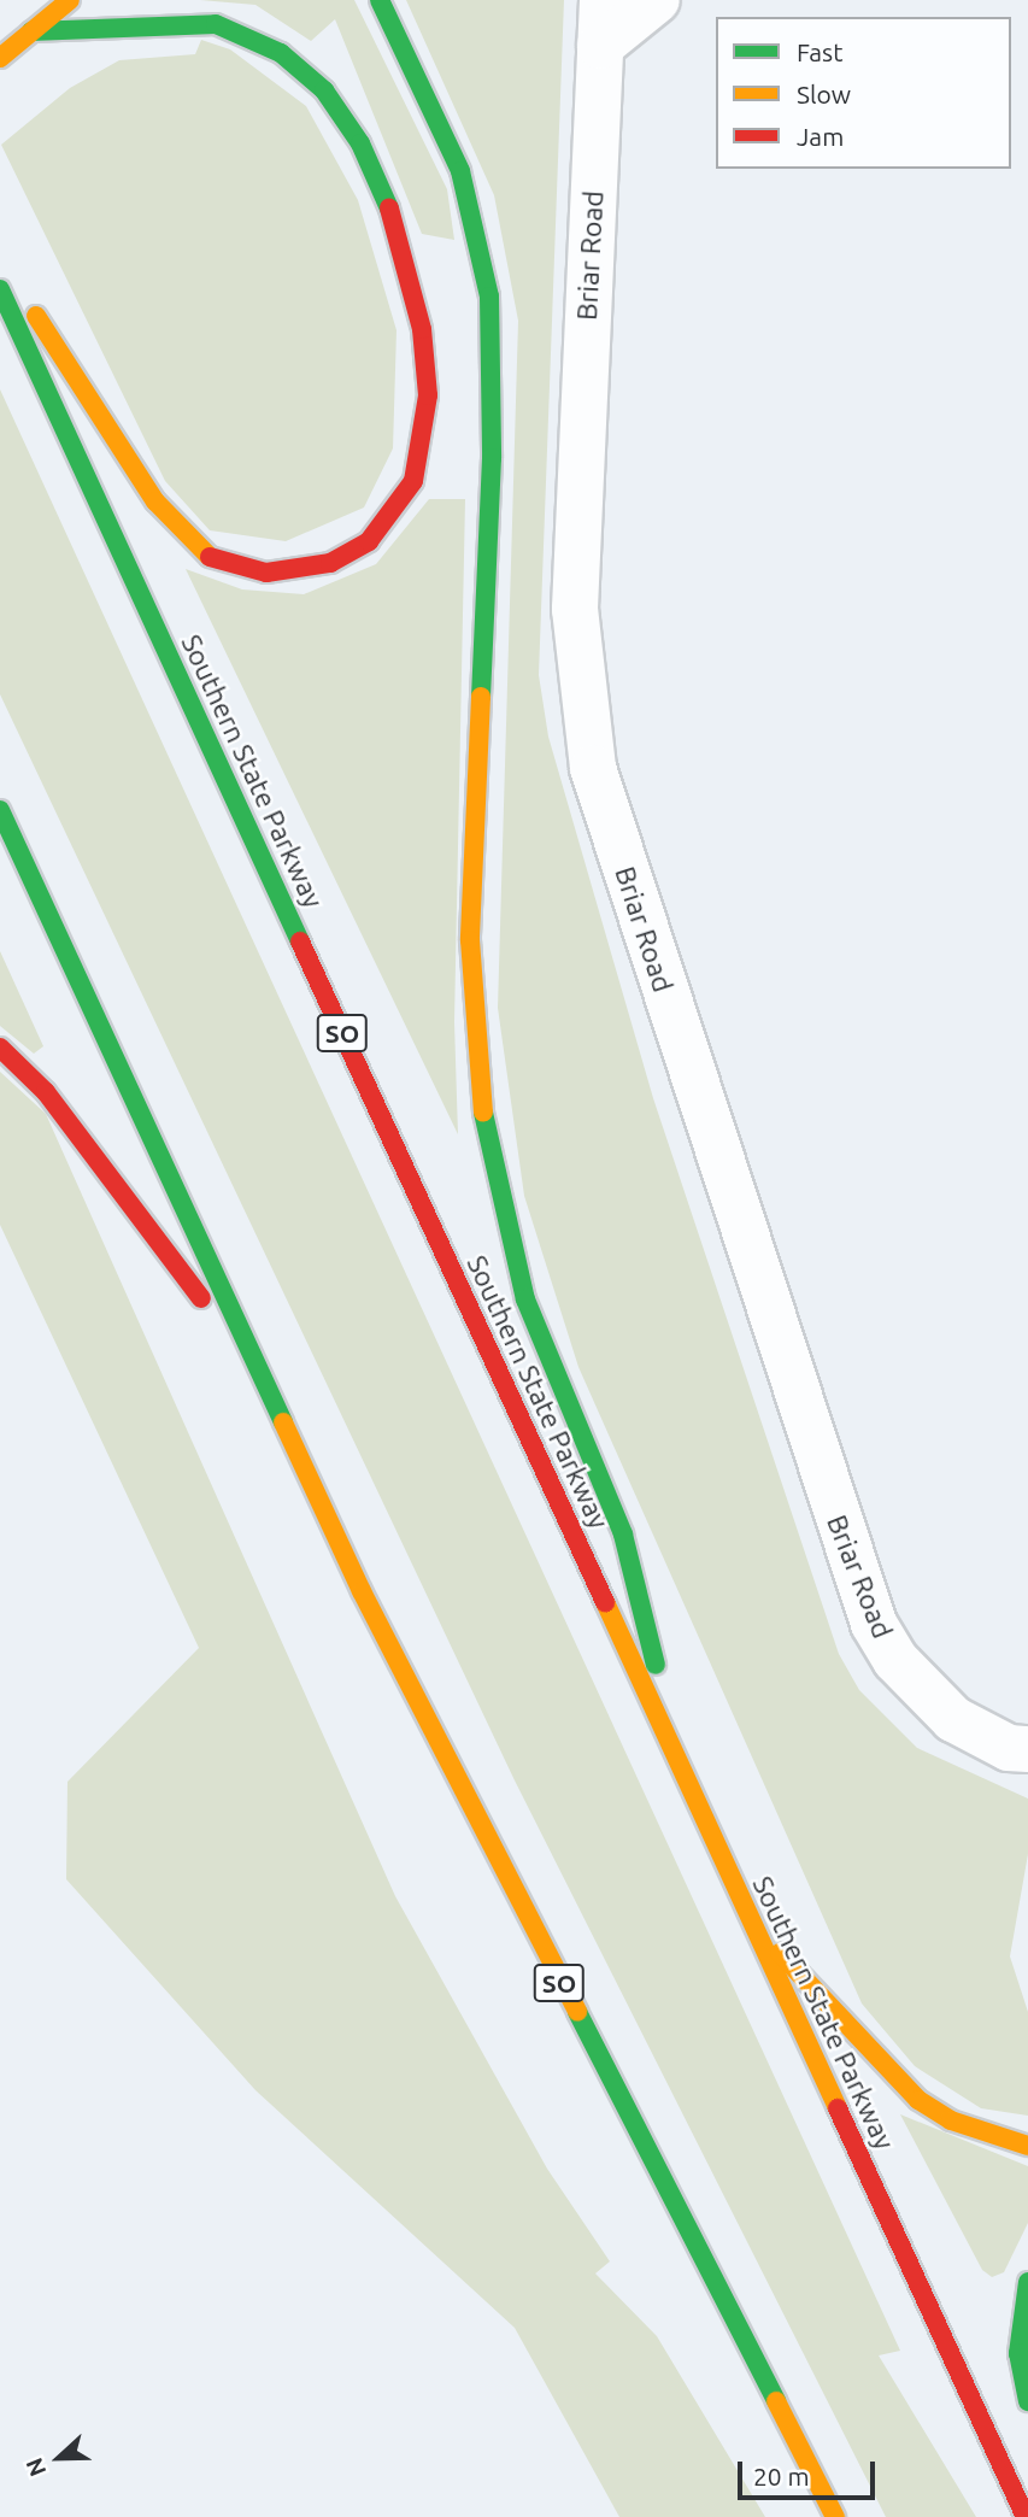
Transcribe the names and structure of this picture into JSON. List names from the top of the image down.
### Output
{
  "streets": {
    "main road": ["Southern State Parkway", "SO"],
    "street": ["Briar Road"]
  },
  "legend": ["Fast", "Slow", "Jam"],
  "scale_bar": "20 m",
  "north": "left"
}
